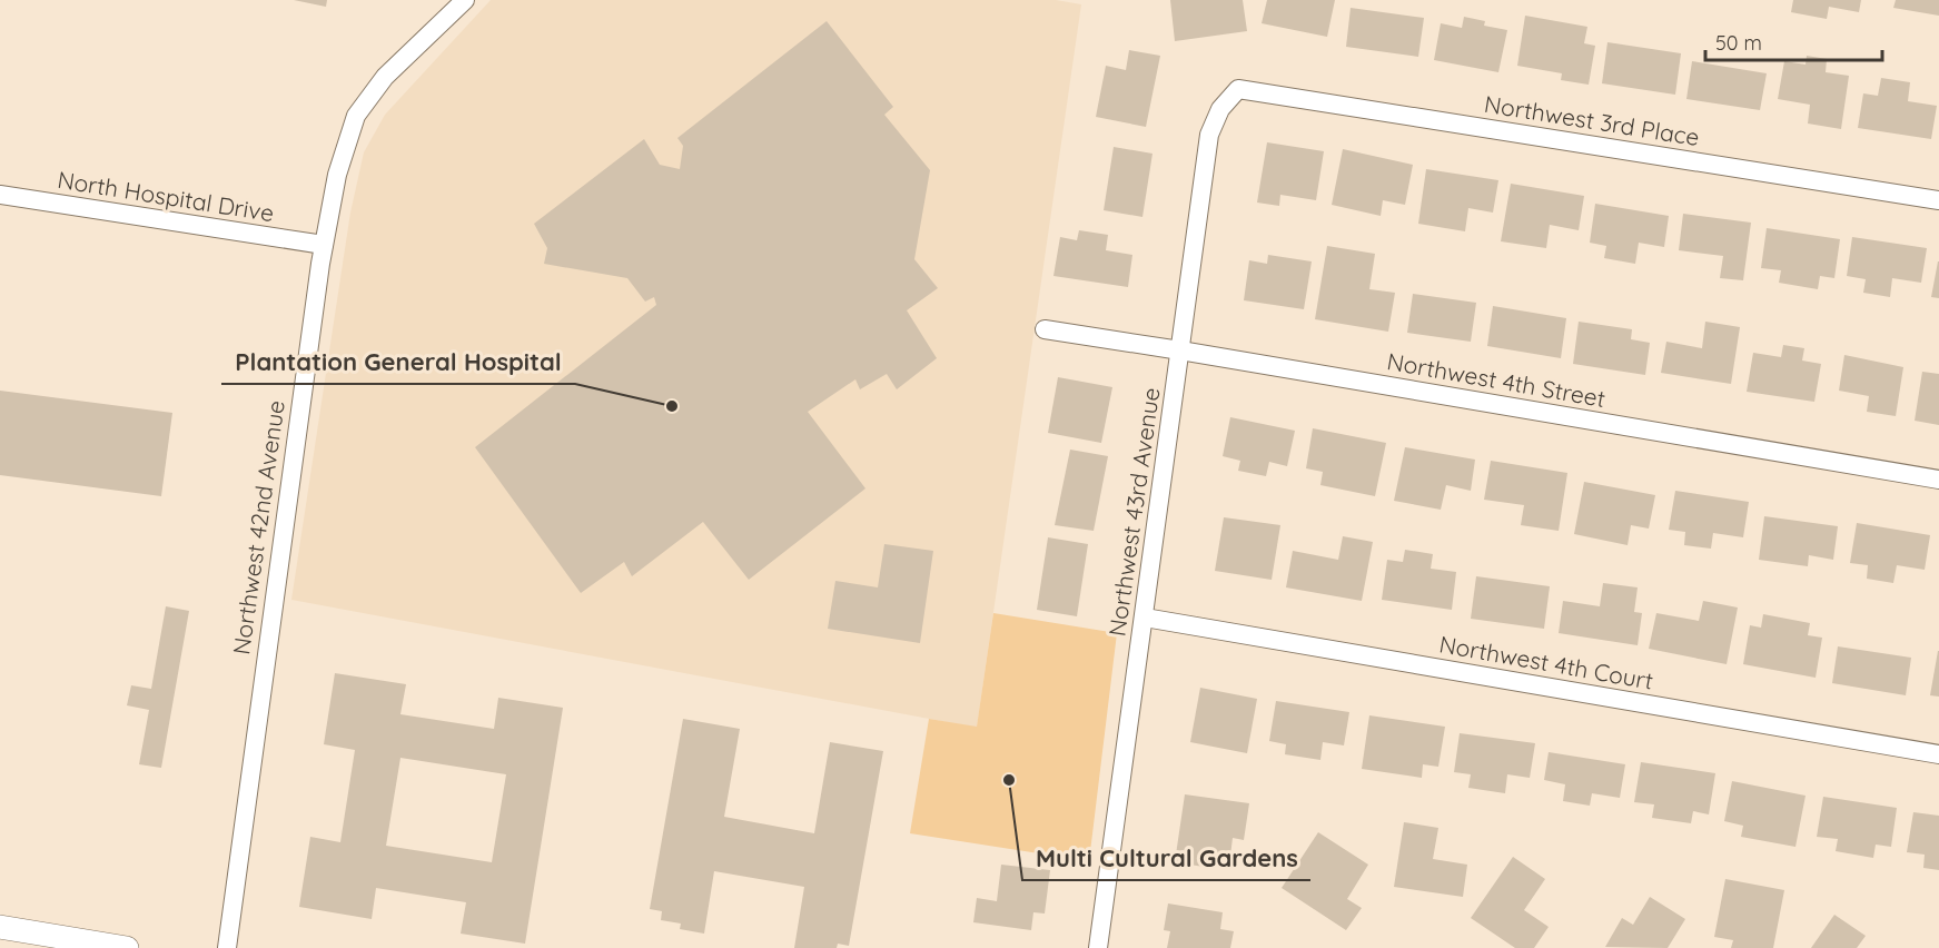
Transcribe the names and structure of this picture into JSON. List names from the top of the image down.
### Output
{
  "streets": {
    "street": [
      "Northwest 3rd Place",
      "North Hospital Drive",
      "Northwest 4th Street",
      "Northwest 43rd Avenue",
      "Northwest 42nd Avenue",
      "Northwest 4th Court"
    ]
  },
  "crossings": [
    ["Northwest 3rd Place", "Northwest 43rd Avenue"],
    ["North Hospital Drive", "Northwest 42nd Avenue"],
    ["Northwest 4th Street", "Northwest 43rd Avenue"],
    ["Northwest 43rd Avenue", "Northwest 4th Court"]
  ],
  "places": ["Plantation General Hospital", "Multi Cultural Gardens"],
  "scale_bar": "50 m"
}
